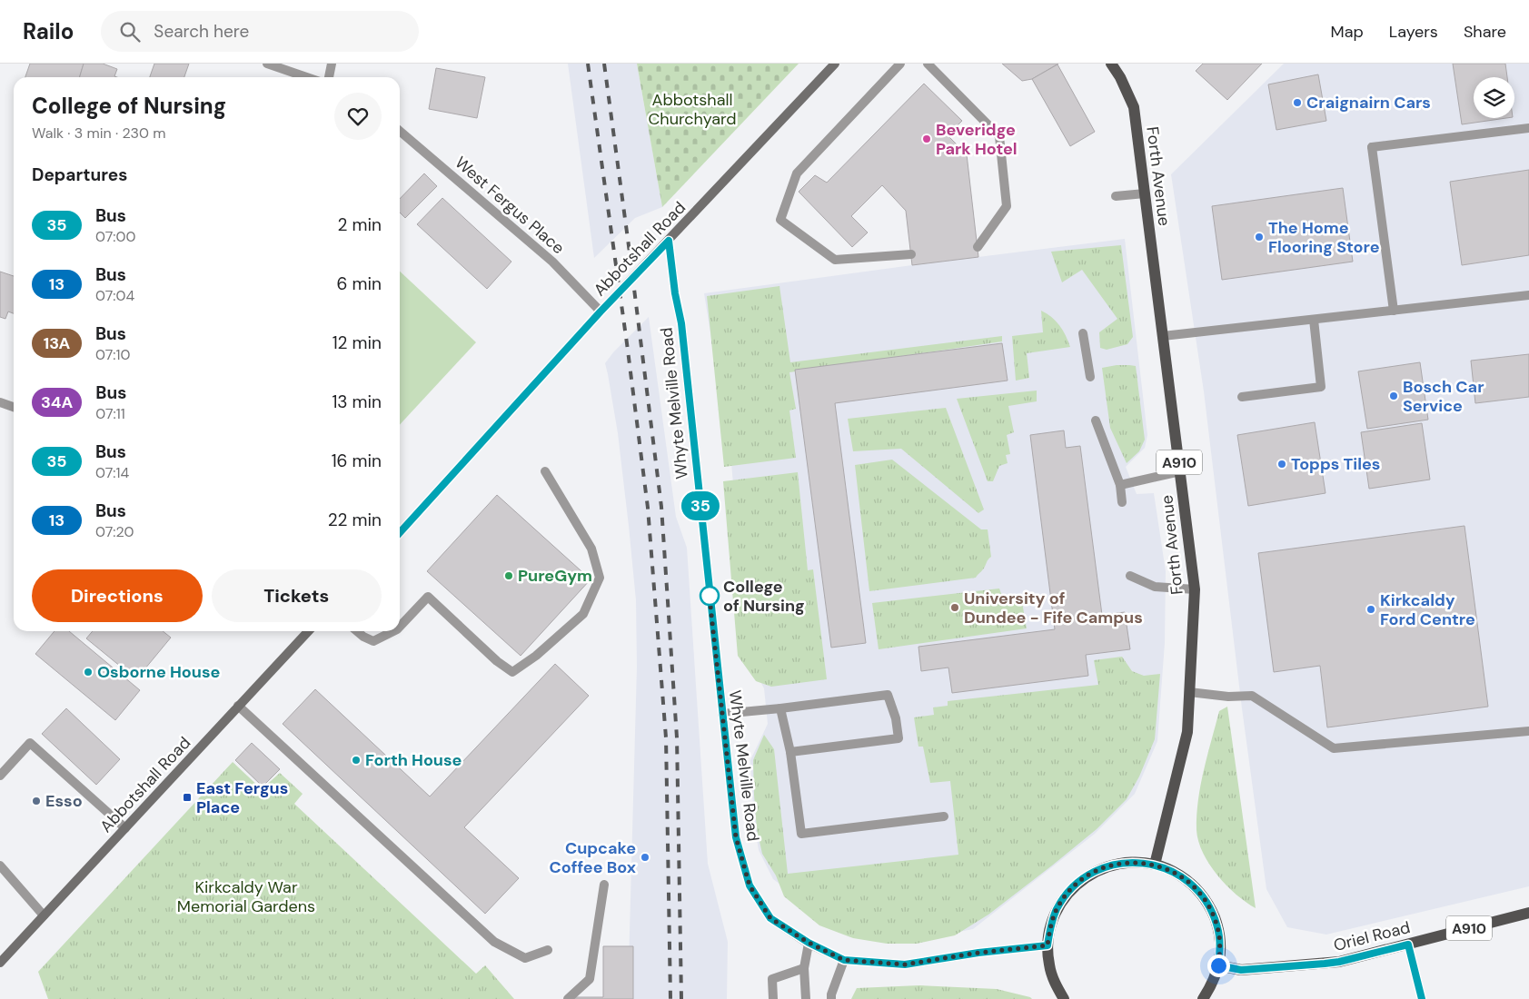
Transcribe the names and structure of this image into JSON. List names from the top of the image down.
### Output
{
  "streets": {
    "main road": [
      "Forth Avenue",
      "Abbotshall Road",
      "A910",
      "Oriel Road"
    ],
    "street": ["West Fergus Place", "Whyte Melville Road"]
  },
  "crossings": [
    ["West Fergus Place", "Abbotshall Road"],
    ["Abbotshall Road", "Whyte Melville Road"]
  ],
  "parks": ["Abbotshall Churchyard", "Kirkcaldy War Memorial Gardens"],
  "places": {
    "other": [
      "Craignairn Cars",
      "Beveridge Park Hotel",
      "The Home Flooring Store",
      "Bosch Car Service",
      "Topps Tiles",
      "PureGym",
      "College of Nursing",
      "University of Dundee - Fife Campus",
      "Kirkcaldy Ford Centre",
      "Osborne House",
      "Forth House",
      "Esso",
      "Cupcake Coffee Box"
    ],
    "transit": ["East Fergus Place"]
  },
  "lines": ["bus line 35"],
  "page": {
    "header": "Railo",
    "search": "Search here",
    "nav": ["Map", "Layers", "Share"],
    "on_map": "35",
    "heading": [
      ["College of Nursing", "Walk · 3 min · 230 m"],
      "Departures"
    ],
    "list": [
      {
        "mark": "35",
        "name": "Bus",
        "note": "07:00",
        "value": "2 min"
      },
      {
        "mark": "13",
        "name": "Bus",
        "note": "07:04",
        "value": "6 min"
      },
      {
        "mark": "13A",
        "name": "Bus",
        "note": "07:10",
        "value": "12 min"
      },
      {
        "mark": "34A",
        "name": "Bus",
        "note": "07:11",
        "value": "13 min"
      },
      {
        "mark": "35",
        "name": "Bus",
        "note": "07:14",
        "value": "16 min"
      },
      {
        "mark": "13",
        "name": "Bus",
        "note": "07:20",
        "value": "22 min"
      }
    ],
    "buttons": ["Directions", "Tickets"]
  }
}
